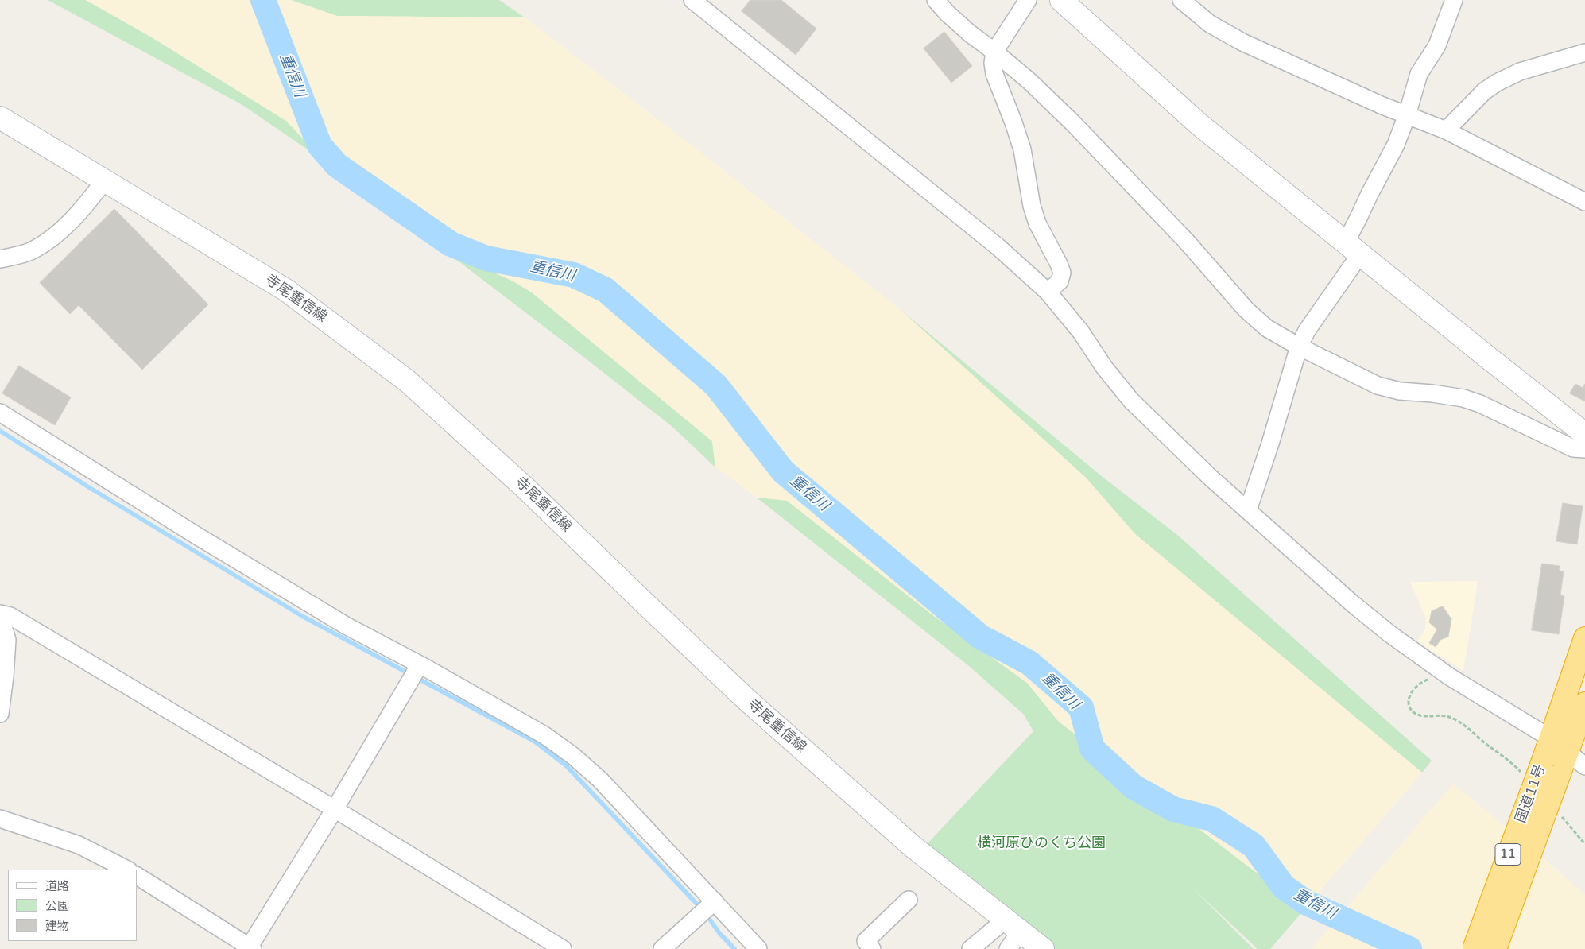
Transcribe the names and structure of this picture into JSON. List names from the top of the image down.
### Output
{
  "streets": {
    "highway": ["国道11号", "11"],
    "main road": ["寺尾重信線"]
  },
  "water": ["重信川"],
  "parks": ["横河原ひのくち公園"],
  "legend": ["道路", "公園", "建物"]
}
